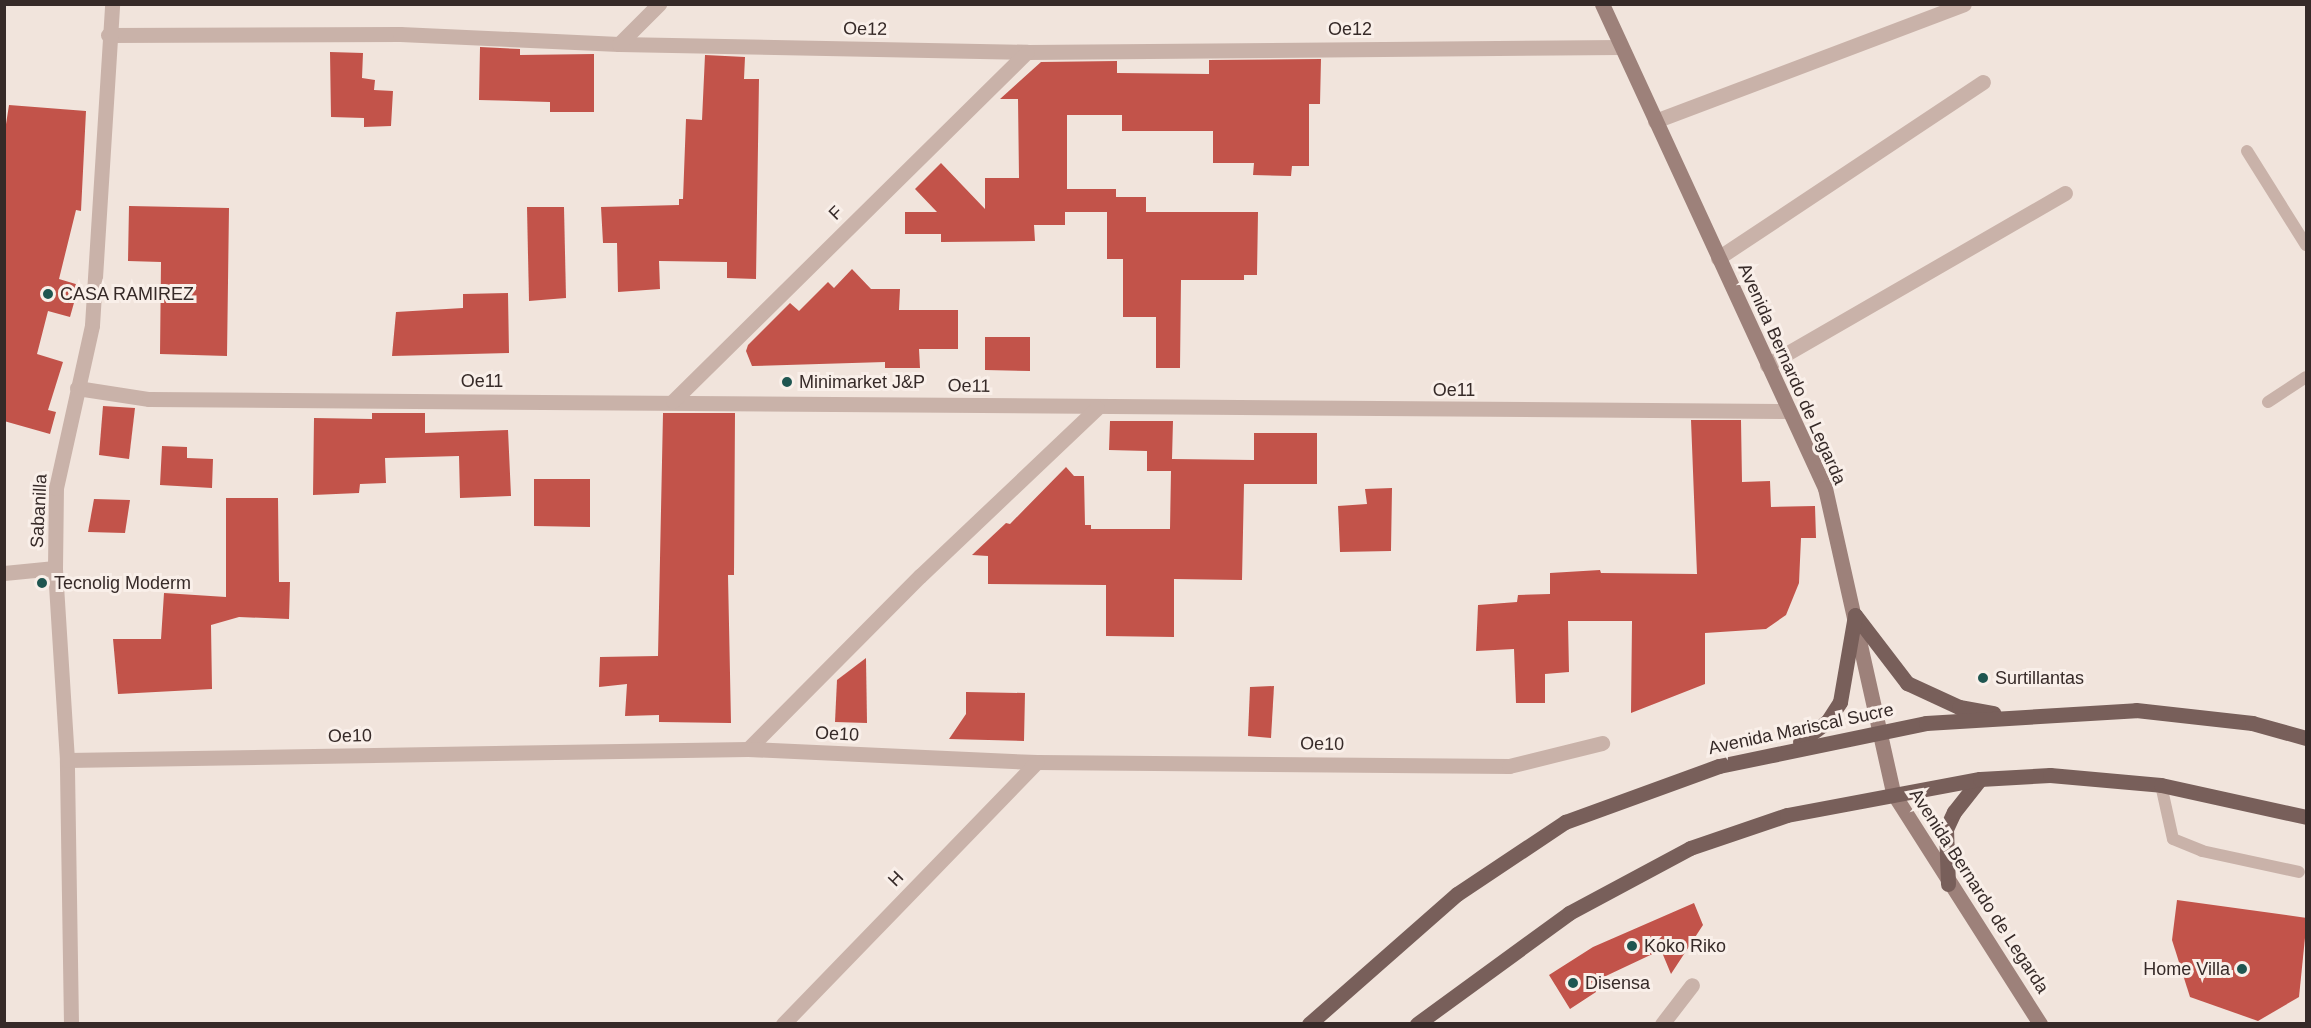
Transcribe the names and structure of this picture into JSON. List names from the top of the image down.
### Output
{
  "streets": {
    "main road": ["Avenida Mariscal Sucre"],
    "street": [
      "Oe12",
      "F",
      "Avenida Bernardo de Legarda",
      "Oe11",
      "Sabanilla",
      "Oe10",
      "H"
    ]
  },
  "crossings": [
    ["Oe12", "F"],
    ["Oe12", "Avenida Bernardo de Legarda"],
    ["Oe12", "Sabanilla"],
    ["F", "Oe11"],
    ["Avenida Bernardo de Legarda", "Oe11"],
    ["Avenida Bernardo de Legarda", "Avenida Mariscal Sucre"],
    ["Oe11", "Sabanilla"],
    ["Sabanilla", "Oe10"],
    ["Oe10", "H"]
  ],
  "places": [
    "CASA RAMIREZ",
    "Minimarket J&P",
    "Tecnolig Moderm",
    "Surtillantas",
    "Koko Riko",
    "Home Villa",
    "Disensa"
  ]
}
